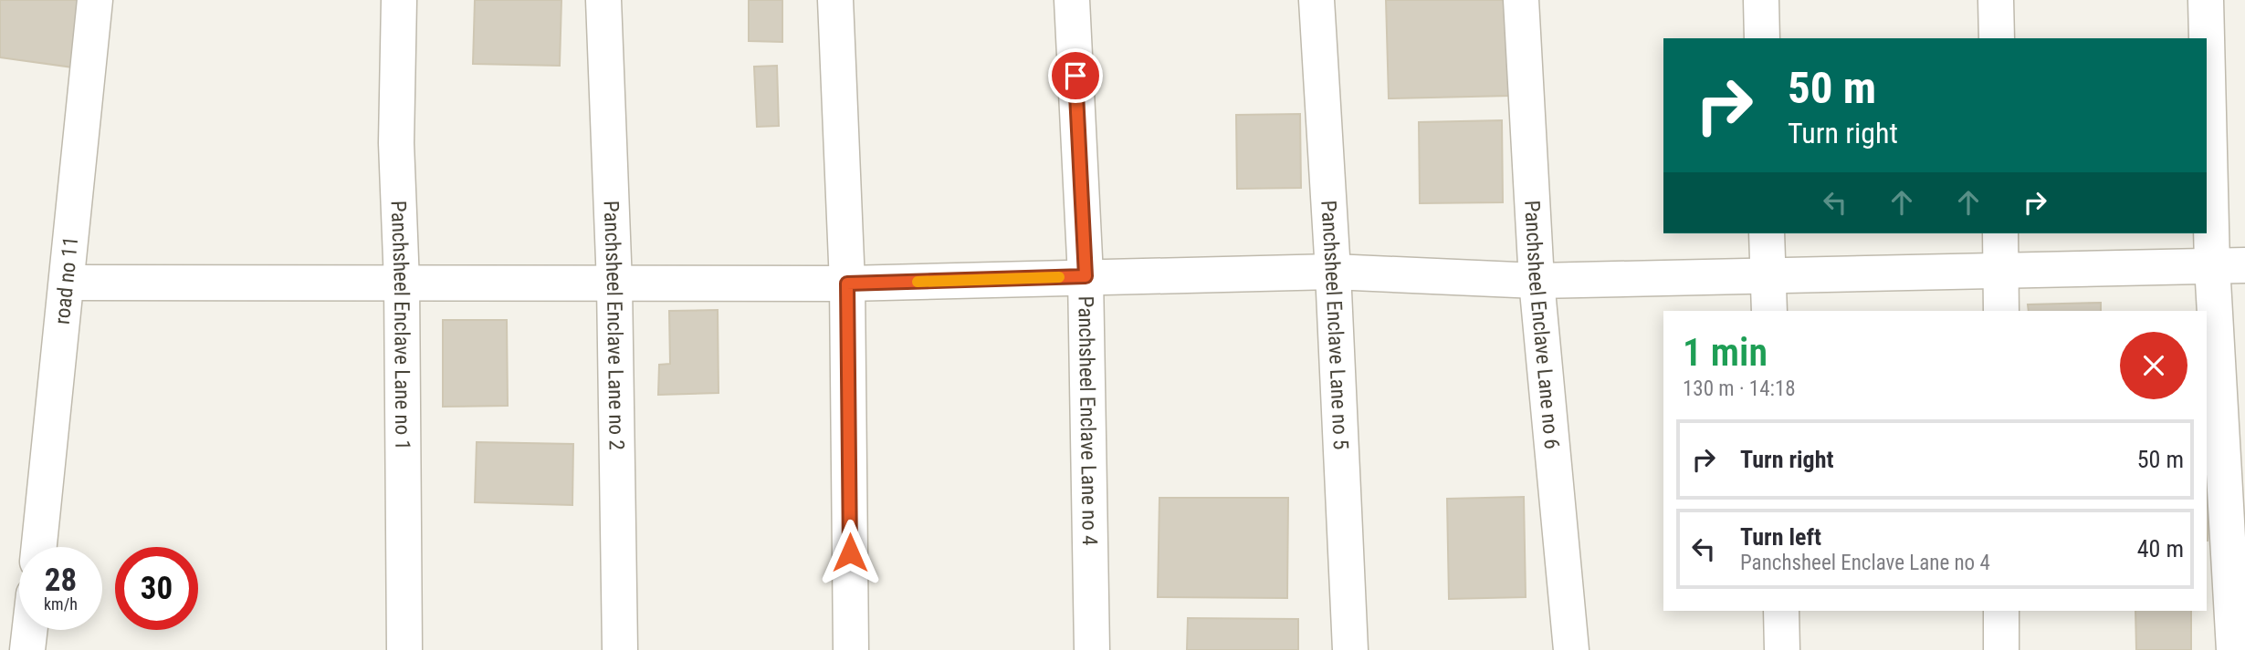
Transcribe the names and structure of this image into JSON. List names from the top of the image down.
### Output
{
  "streets": {
    "street": [
      "road no 11",
      "Panchsheel Enclave Lane no 1",
      "Panchsheel Enclave Lane no 2",
      "Panchsheel Enclave Lane no 5",
      "Panchsheel Enclave Lane no 6",
      "Panchsheel Enclave Lane no 4"
    ]
  },
  "page": {
    "turn": ["50 m", "Turn right"],
    "heading": ["1 min", "130 m · 14:18"],
    "list": [
      {
        "name": "Turn right",
        "value": "50 m"
      },
      {
        "name": "Turn left",
        "note": "Panchsheel Enclave Lane no 4",
        "value": "40 m"
      }
    ],
    "speed": "28 km/h",
    "limit": "30"
  }
}
